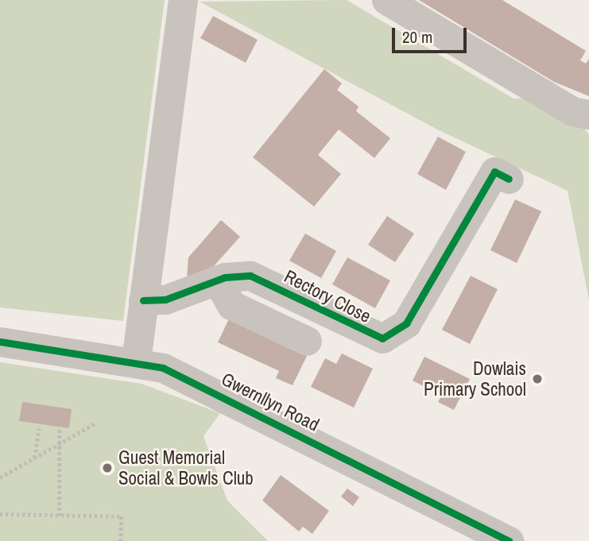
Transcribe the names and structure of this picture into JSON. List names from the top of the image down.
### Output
{
  "streets": {
    "street": ["Rectory Close", "Gwernllyn Road"]
  },
  "places": ["Dowlais Primary School", "Guest Memorial Social & Bowls Club"],
  "scale_bar": "20 m"
}
